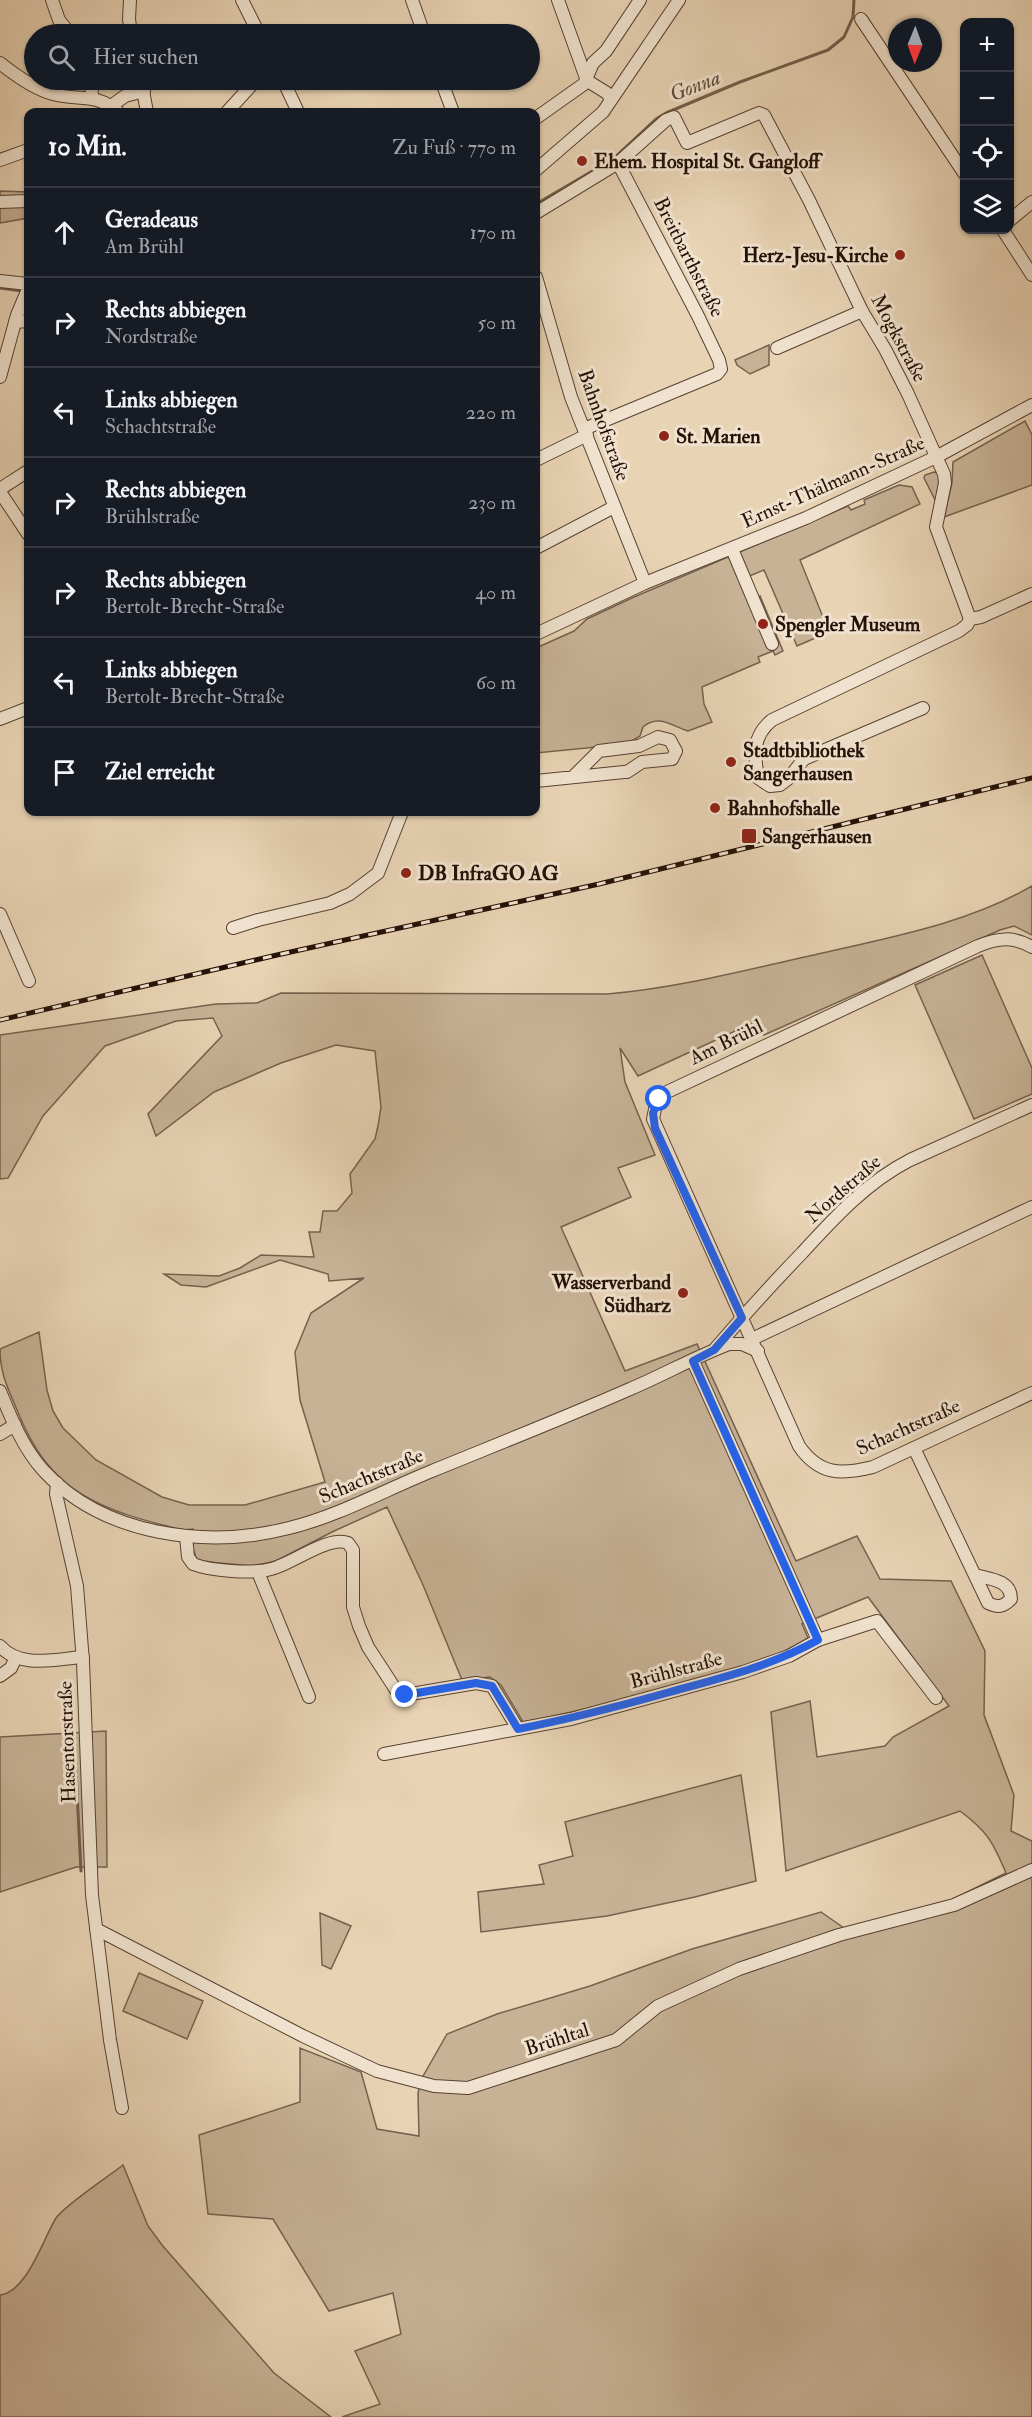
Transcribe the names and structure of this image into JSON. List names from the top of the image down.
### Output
{
  "streets": {
    "street": [
      "Breitbarthstraße",
      "Mogkstraße",
      "Bahnhofstraße",
      "Ernst-Thälmann-Straße",
      "Am Brühl",
      "Nordstraße",
      "Schachtstraße",
      "Brühlstraße",
      "Hasentorstraße",
      "Brühltal"
    ]
  },
  "crossings": [
    ["Breitbarthstraße", "Mogkstraße"],
    ["Breitbarthstraße", "Bahnhofstraße"],
    ["Mogkstraße", "Ernst-Thälmann-Straße"],
    ["Bahnhofstraße", "Ernst-Thälmann-Straße"],
    ["Am Brühl", "Nordstraße"],
    ["Am Brühl", "Schachtstraße"],
    ["Nordstraße", "Schachtstraße"],
    ["Schachtstraße", "Hasentorstraße"],
    ["Hasentorstraße", "Brühltal"]
  ],
  "water": ["Gonna"],
  "places": {
    "other": [
      "Ehem. Hospital St. Gangloff",
      "Herz-Jesu-Kirche",
      "St. Marien",
      "Spengler Museum",
      "Stadtbibliothek Sangerhausen",
      "Bahnhofshalle",
      "DB InfraGO AG",
      "Wasserverband Südharz"
    ],
    "transit": ["Sangerhausen"]
  },
  "north": "bottom",
  "page": {
    "map_buttons": ["+", "−"],
    "search": "Hier suchen",
    "heading": ["10 Min.", "Zu Fuß · 770 m"],
    "list": [
      ["Geradeaus", "Am Brühl", "170 m"],
      ["Rechts abbiegen", "Nordstraße", "50 m"],
      ["Links abbiegen", "Schachtstraße", "220 m"],
      ["Rechts abbiegen", "Brühlstraße", "230 m"],
      ["Rechts abbiegen", "Bertolt-Brecht-Straße", "40 m"],
      ["Links abbiegen", "Bertolt-Brecht-Straße", "60 m"],
      "Ziel erreicht"
    ]
  }
}
